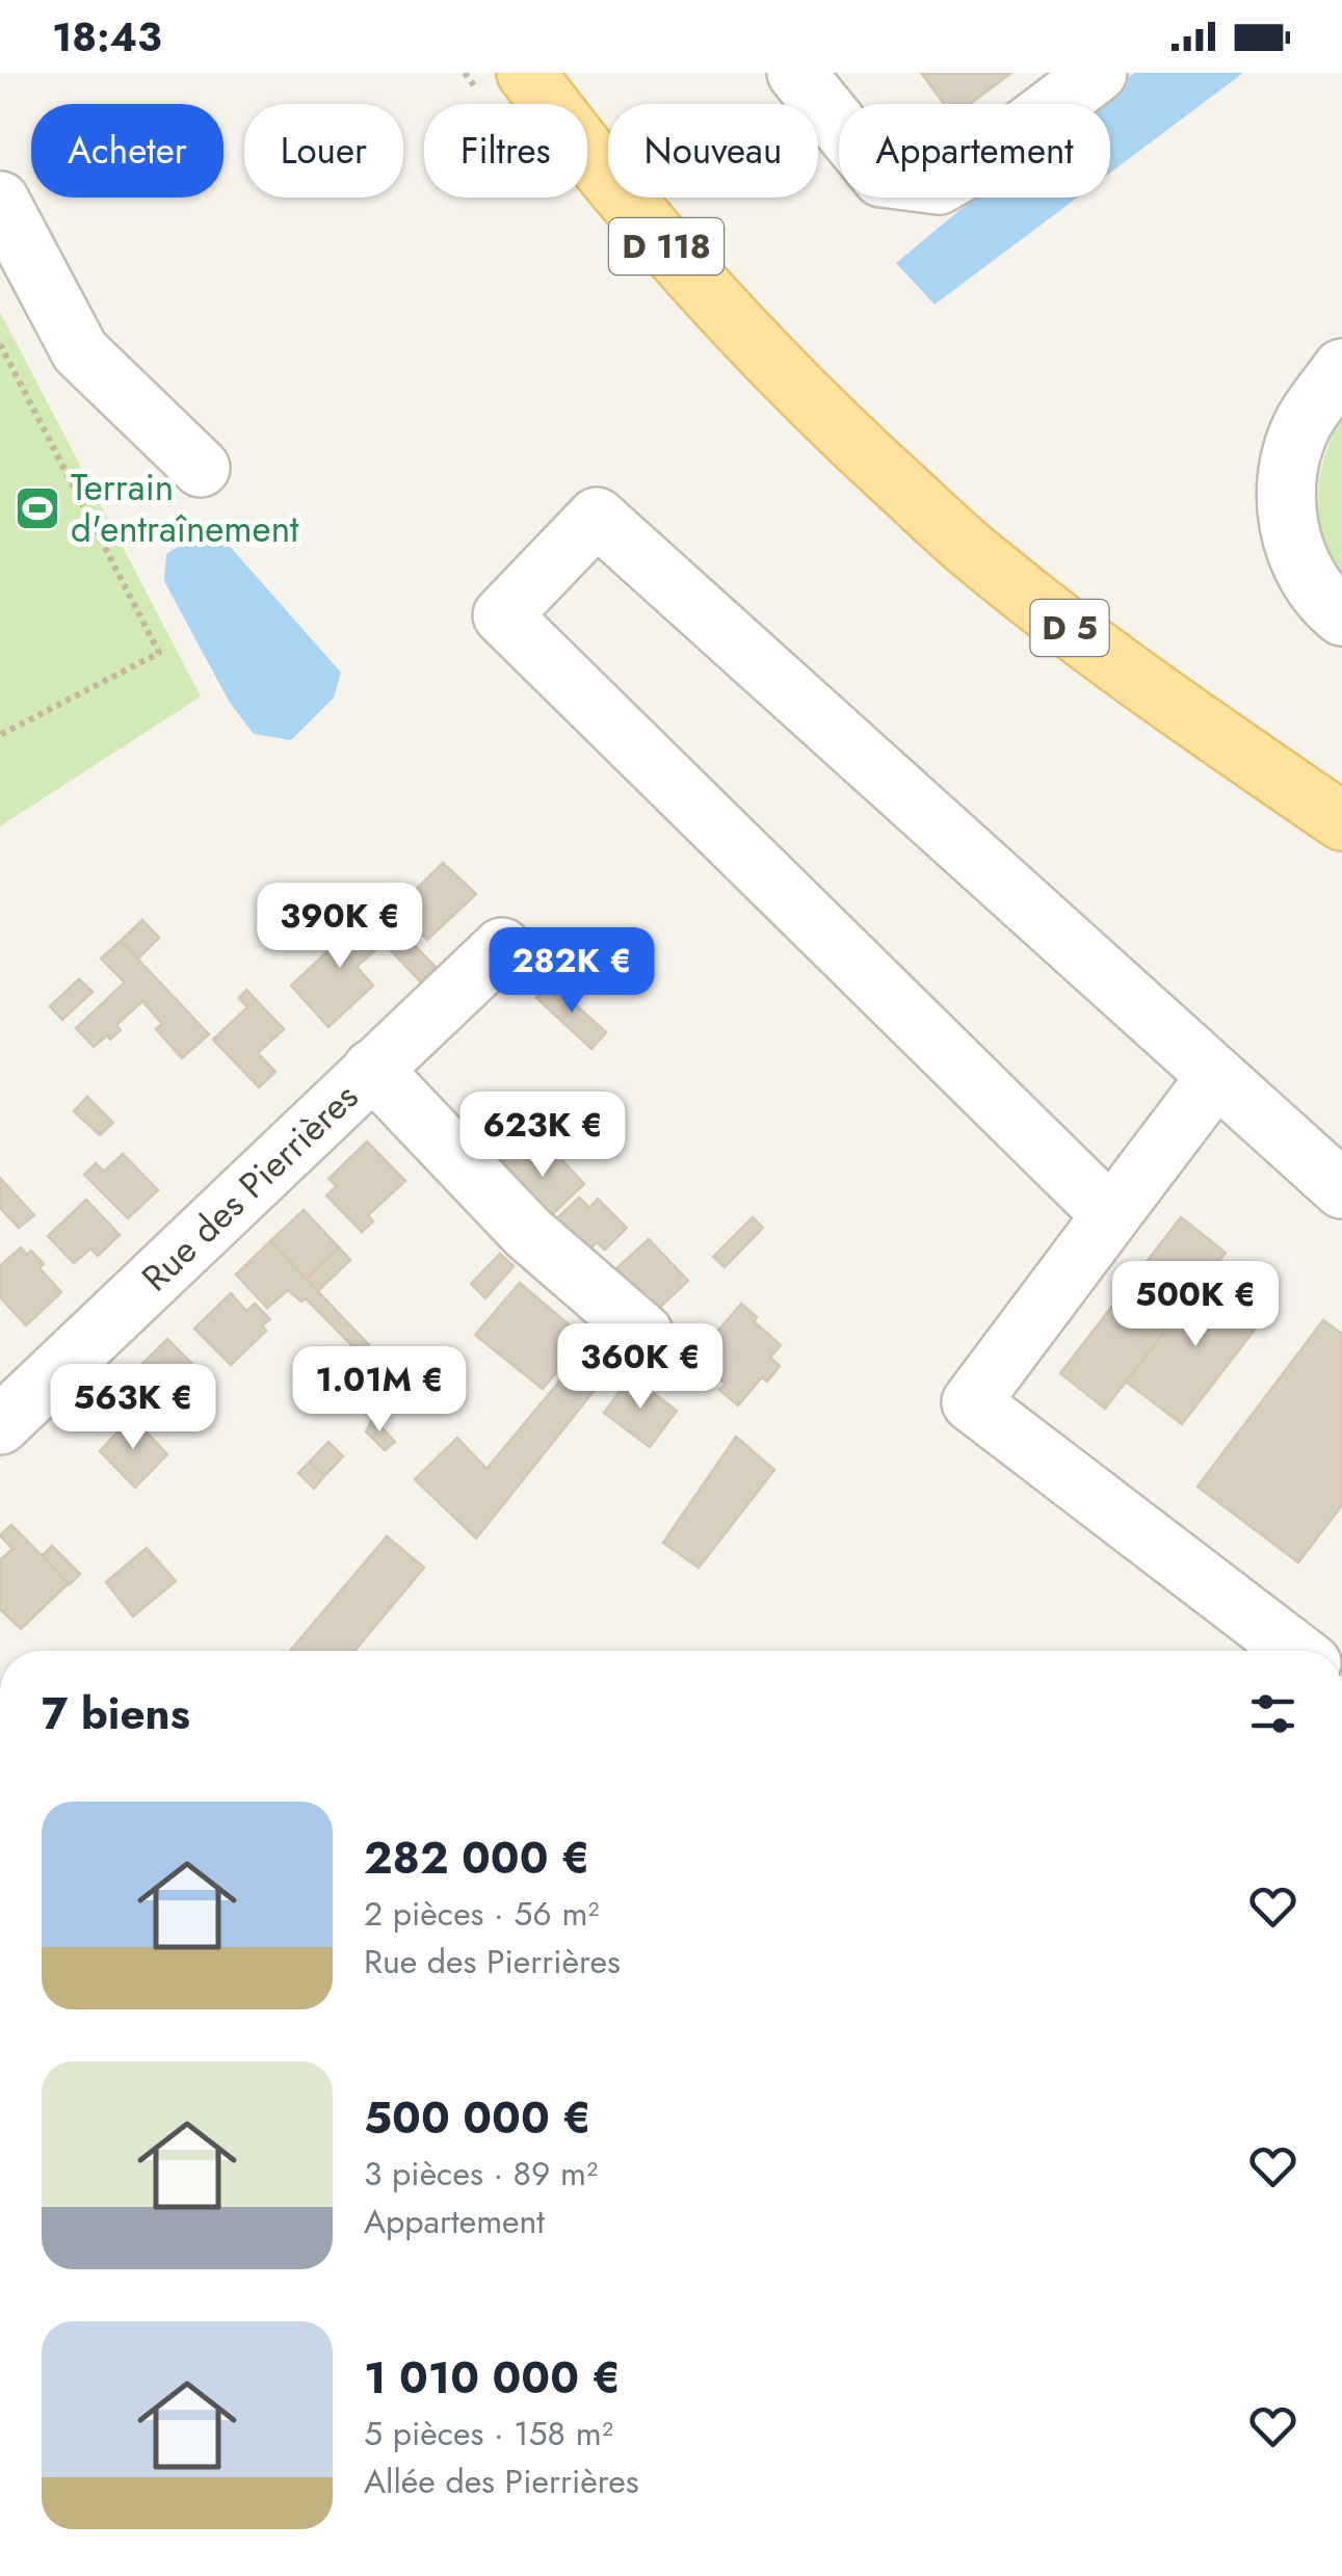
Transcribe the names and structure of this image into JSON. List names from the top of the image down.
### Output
{
  "streets": {
    "main road": ["D 118", "D 5"],
    "street": ["Rue des Pierrières"]
  },
  "crossings": [
    ["D 118", "D 5"]
  ],
  "places": {
    "sports": ["Terrain d'entraînement"]
  },
  "page": {
    "status": "18:43",
    "chip": [
      "Acheter",
      "Louer",
      "Filtres",
      "Nouveau",
      "Appartement"
    ],
    "price": [
      "390K €",
      "282K €",
      "623K €",
      "500K €",
      "360K €",
      "1.01M €",
      "563K €"
    ],
    "heading": "7 biens",
    "list": [
      {
        "name": "282 000 €",
        "note": "2 pièces · 56 m² · Rue des Pierrières"
      },
      {
        "name": "500 000 €",
        "note": "3 pièces · 89 m² · Appartement"
      },
      {
        "name": "1 010 000 €",
        "note": "5 pièces · 158 m² · Allée des Pierrières"
      }
    ]
  }
}
